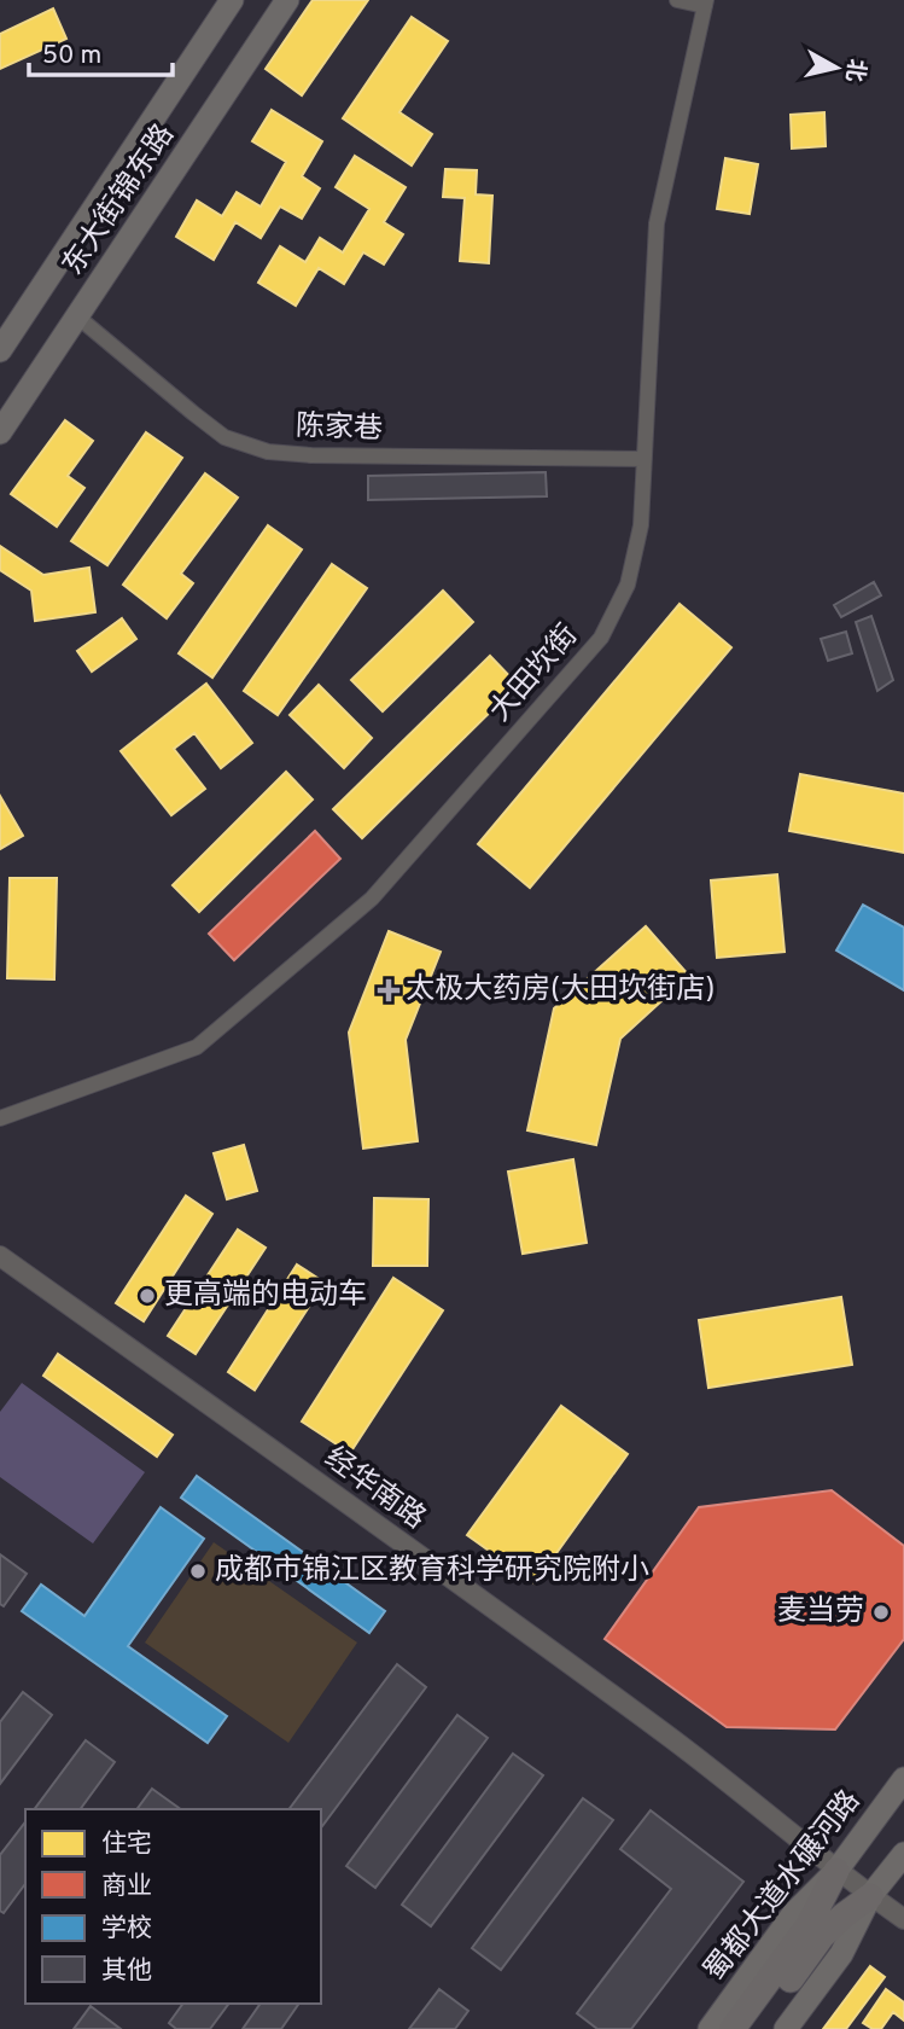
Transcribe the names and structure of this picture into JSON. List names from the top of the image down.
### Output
{
  "streets": {
    "main road": ["东大街锦东路", "蜀都大道水碾河路"],
    "street": ["陈家巷", "大田坎街", "经华南路"]
  },
  "crossings": [
    ["东大街锦东路", "陈家巷"],
    ["陈家巷", "大田坎街"],
    ["经华南路", "蜀都大道水碾河路"]
  ],
  "places": {
    "health": ["太极大药房(大田坎街店)"],
    "other": ["更高端的电动车", "成都市锦江区教育科学研究院附小", "麦当劳"]
  },
  "legend": [
    "住宅",
    "商业",
    "学校",
    "其他"
  ],
  "scale_bar": "50 m",
  "north": "right"
}
